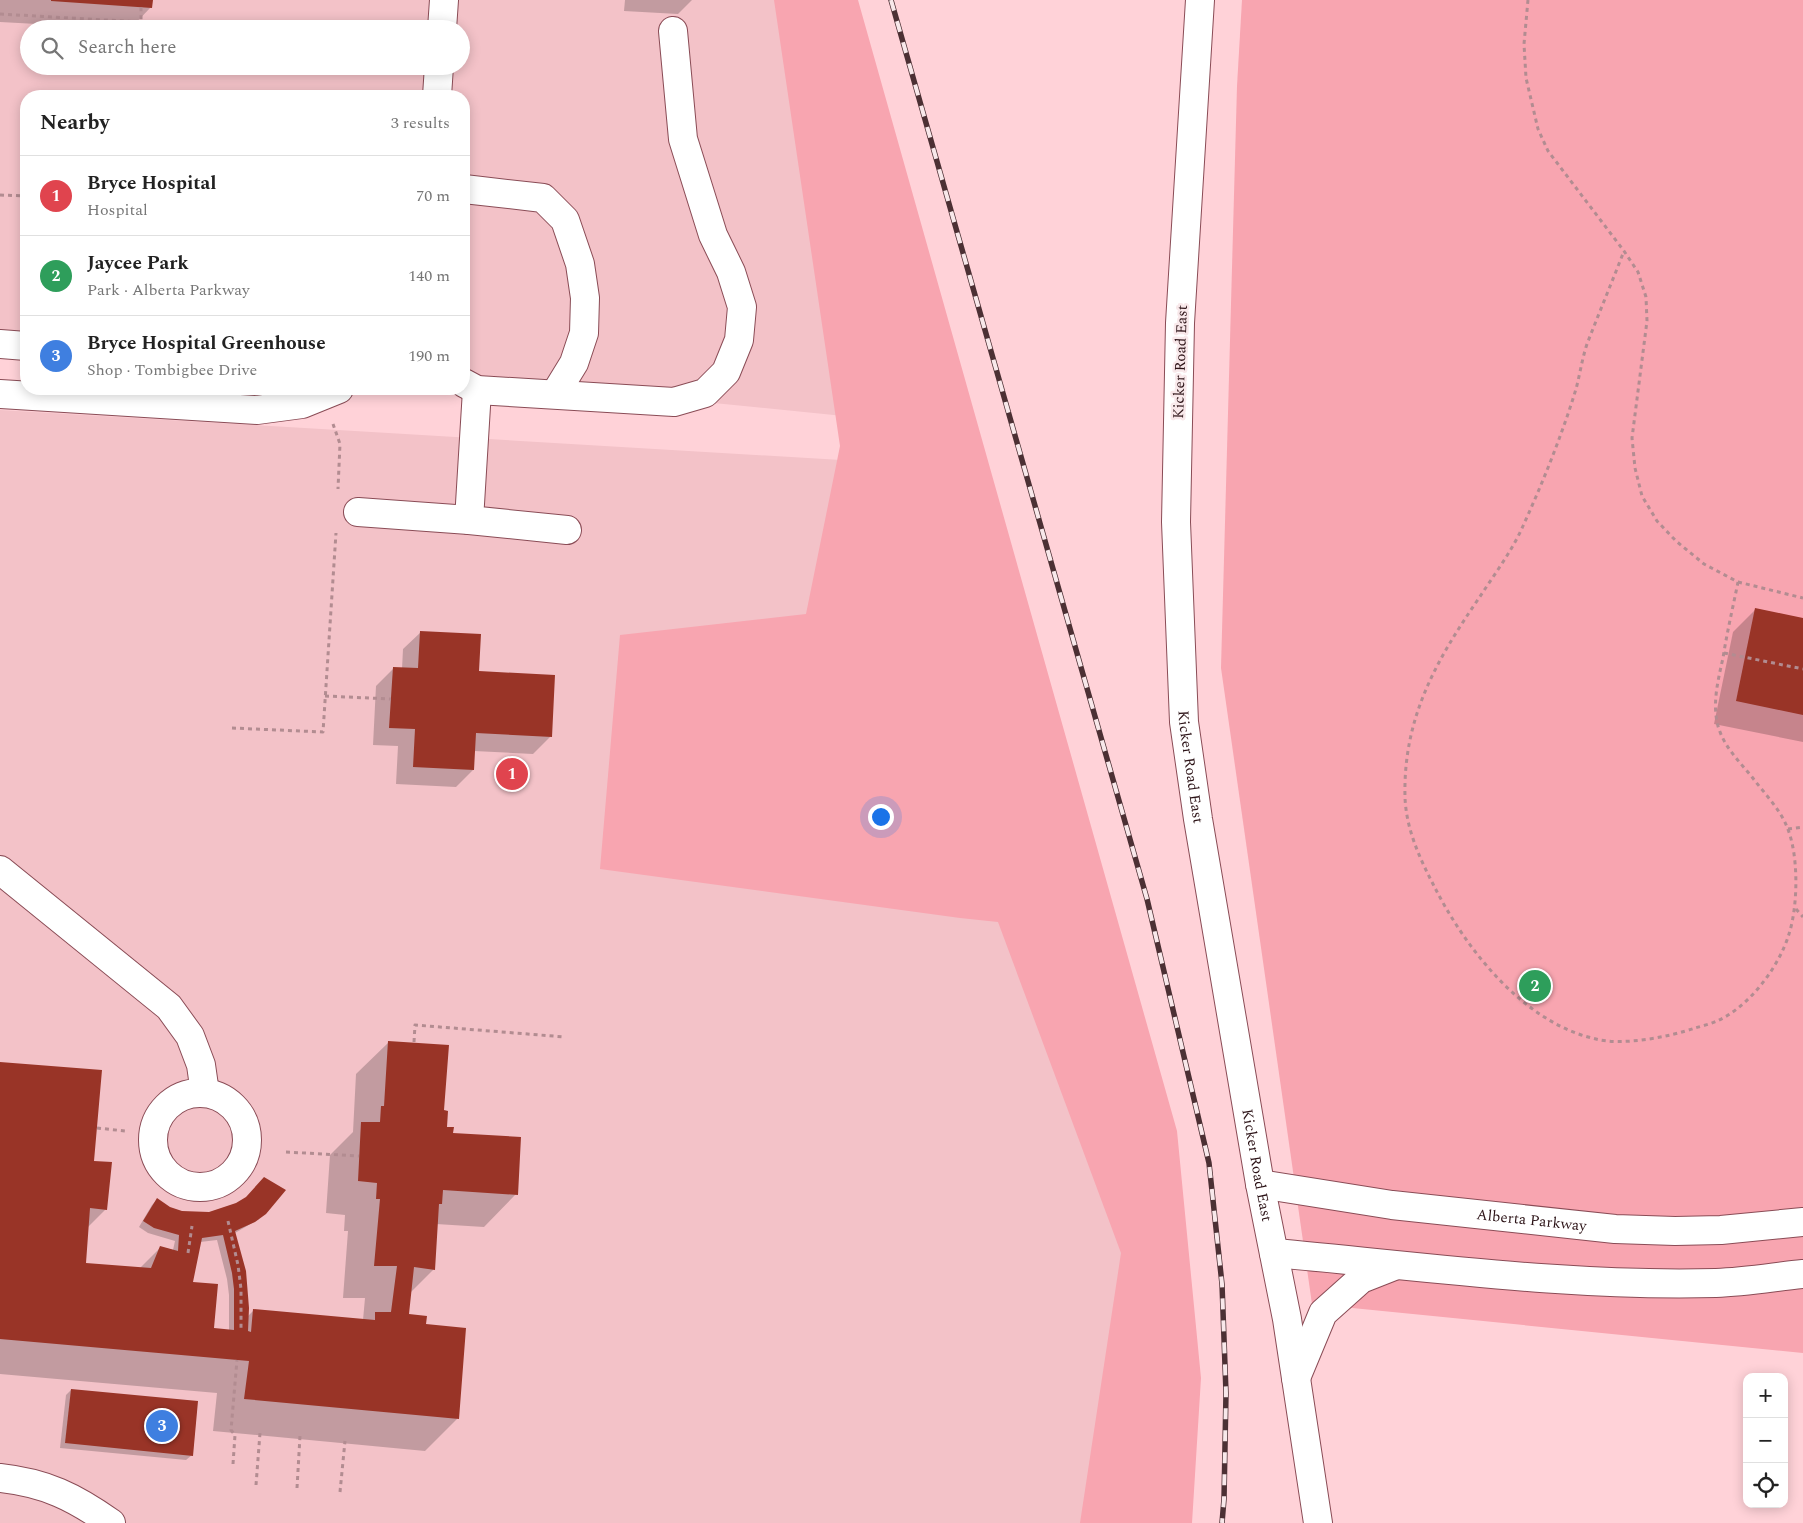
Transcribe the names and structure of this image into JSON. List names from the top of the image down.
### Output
{
  "streets": {
    "street": ["Kicker Road East", "Alberta Parkway"]
  },
  "crossings": [
    ["Kicker Road East", "Alberta Parkway"]
  ],
  "page": {
    "search": "Search here",
    "heading": ["Nearby", "3 results"],
    "list": [
      {
        "mark": "1",
        "name": "Bryce Hospital",
        "note": "Hospital",
        "value": "70 m"
      },
      {
        "mark": "2",
        "name": "Jaycee Park",
        "note": "Park · Alberta Parkway",
        "value": "140 m"
      },
      {
        "mark": "3",
        "name": "Bryce Hospital Greenhouse",
        "note": "Shop · Tombigbee Drive",
        "value": "190 m"
      }
    ],
    "pins": ["1", "2", "3"],
    "map_buttons": ["+", "−"]
  }
}
